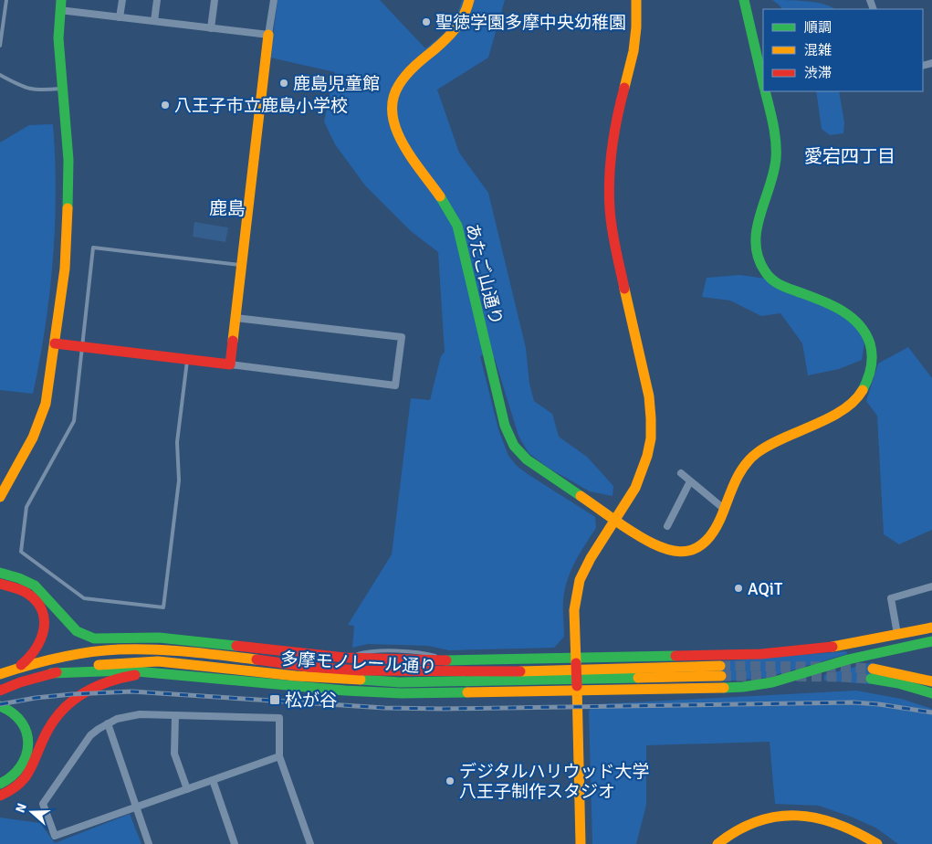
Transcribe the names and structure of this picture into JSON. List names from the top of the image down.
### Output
{
  "streets": {
    "main road": ["あたご山通り", "多摩モノレール通り"]
  },
  "districts": ["愛宕四丁目", "鹿島"],
  "places": {
    "other": [
      "聖徳学園多摩中央幼稚園",
      "鹿島児童館",
      "八王子市立鹿島小学校",
      "AQiT",
      "デジタルハリウッド大学 八王子制作スタジオ"
    ],
    "transit": ["松が谷"]
  },
  "legend": ["順調", "混雑", "渋滞"],
  "north": "left"
}
